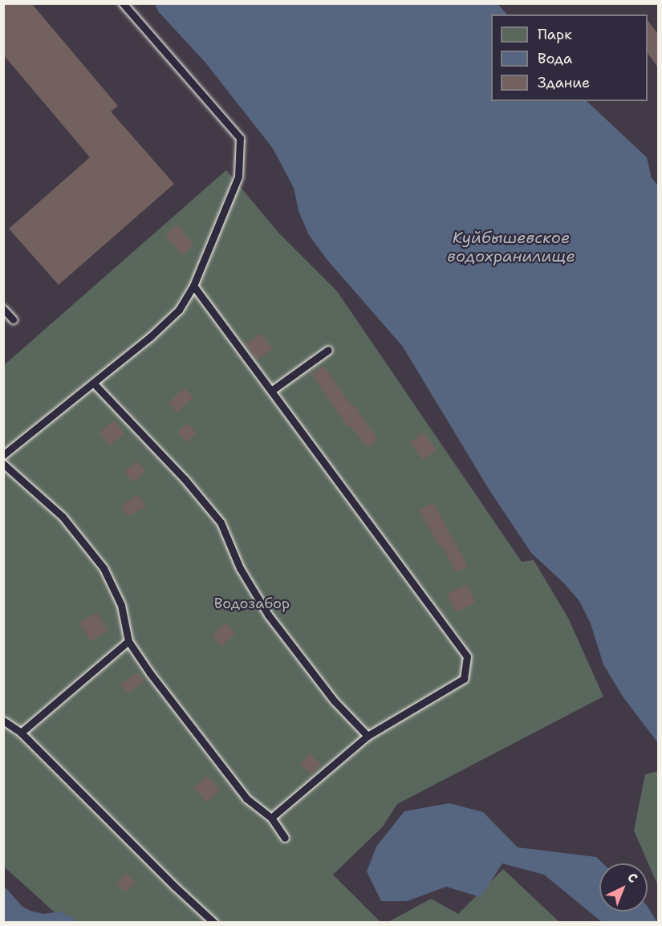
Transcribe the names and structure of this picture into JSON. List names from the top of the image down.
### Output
{
  "water": ["Куйбышевское водохранилище"],
  "parks": ["Водозабор"],
  "legend": ["Парк", "Вода", "Здание"],
  "north": "top right"
}
